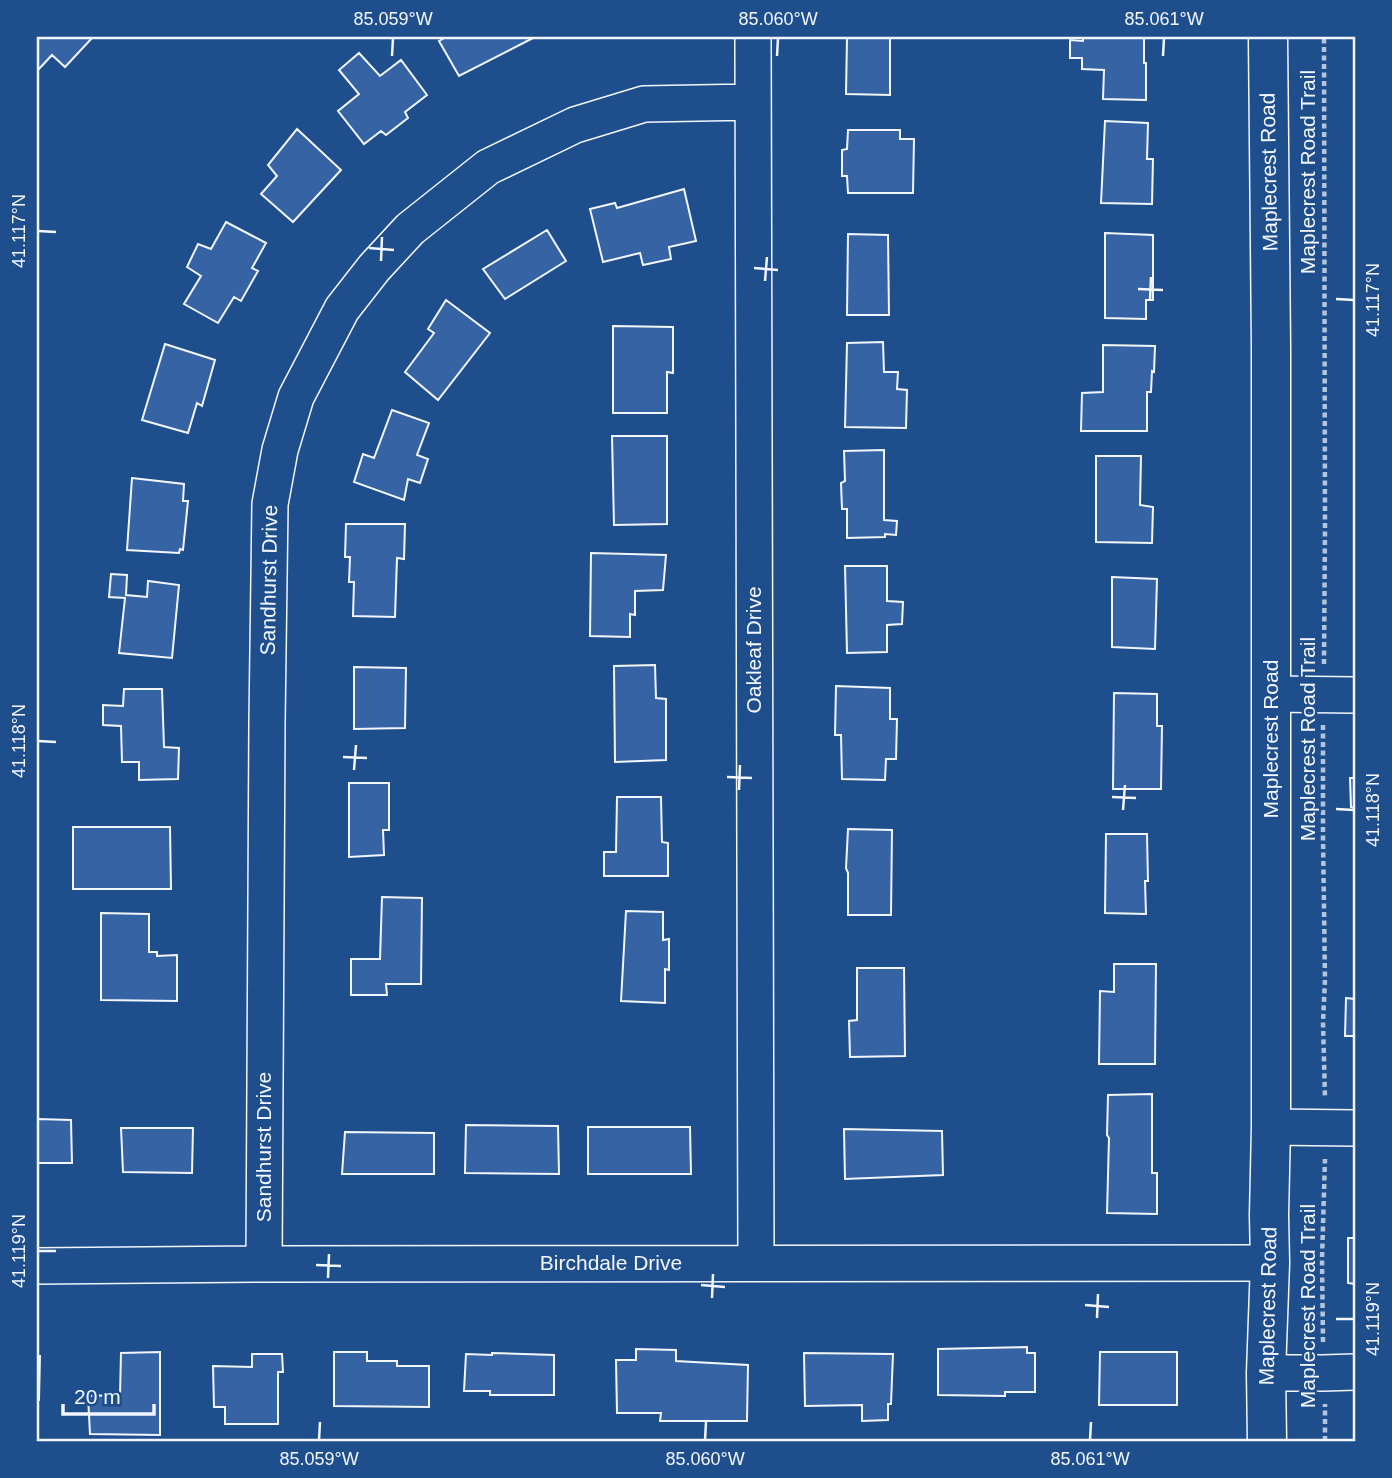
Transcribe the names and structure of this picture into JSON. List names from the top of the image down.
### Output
{
  "streets": {
    "main road": ["Maplecrest Road"],
    "street": ["Sandhurst Drive", "Oakleaf Drive", "Birchdale Drive"],
    "path": ["Maplecrest Road Trail"]
  },
  "crossings": [
    ["Maplecrest Road", "Birchdale Drive"],
    ["Sandhurst Drive", "Oakleaf Drive"],
    ["Sandhurst Drive", "Birchdale Drive"],
    ["Oakleaf Drive", "Birchdale Drive"]
  ],
  "scale_bar": "20 m",
  "coordinates": [
    "85.059°W",
    "85.060°W",
    "85.061°W",
    "41.117°N",
    "41.118°N",
    "41.119°N"
  ]
}
